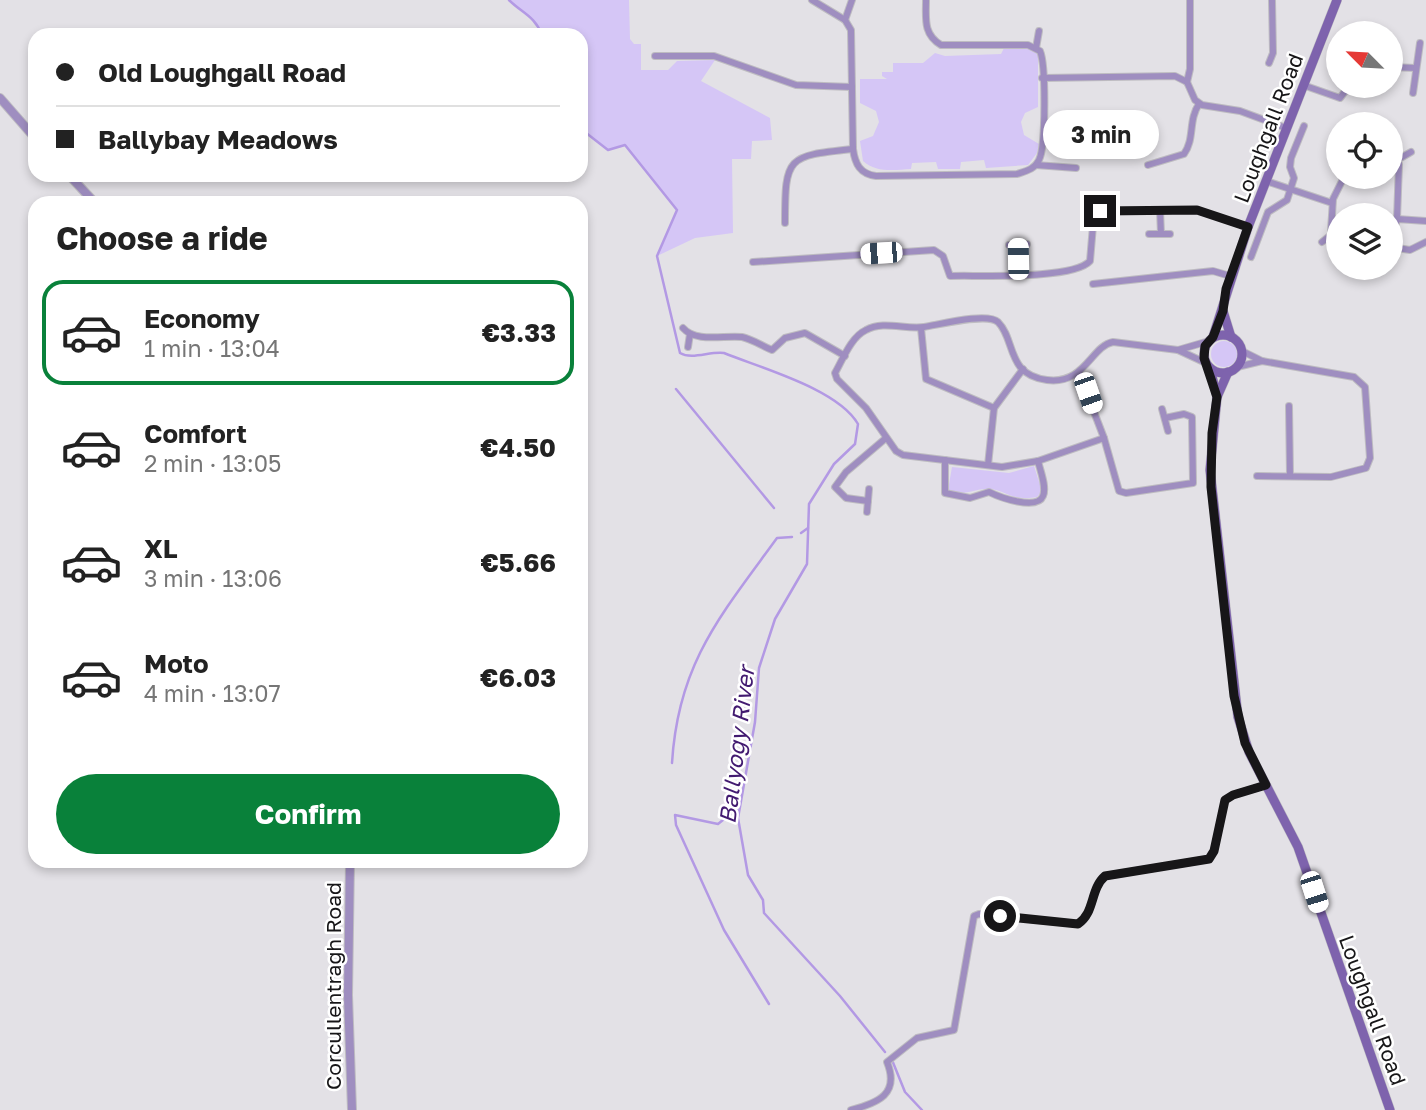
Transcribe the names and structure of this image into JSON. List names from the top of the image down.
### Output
{
  "streets": {
    "main road": ["Loughgall Road"],
    "street": ["Corcullentragh Road"]
  },
  "water": ["Ballyogy River"],
  "north": "top left",
  "page": {
    "banner": ["Old Loughgall Road", "Ballybay Meadows"],
    "bubble": "3 min",
    "heading": "Choose a ride",
    "list": [
      {
        "name": "Economy",
        "note": "1 min · 13:04",
        "value": "€3.33"
      },
      {
        "name": "Comfort",
        "note": "2 min · 13:05",
        "value": "€4.50"
      },
      {
        "name": "XL",
        "note": "3 min · 13:06",
        "value": "€5.66"
      },
      {
        "name": "Moto",
        "note": "4 min · 13:07",
        "value": "€6.03"
      }
    ],
    "buttons": "Confirm"
  }
}
